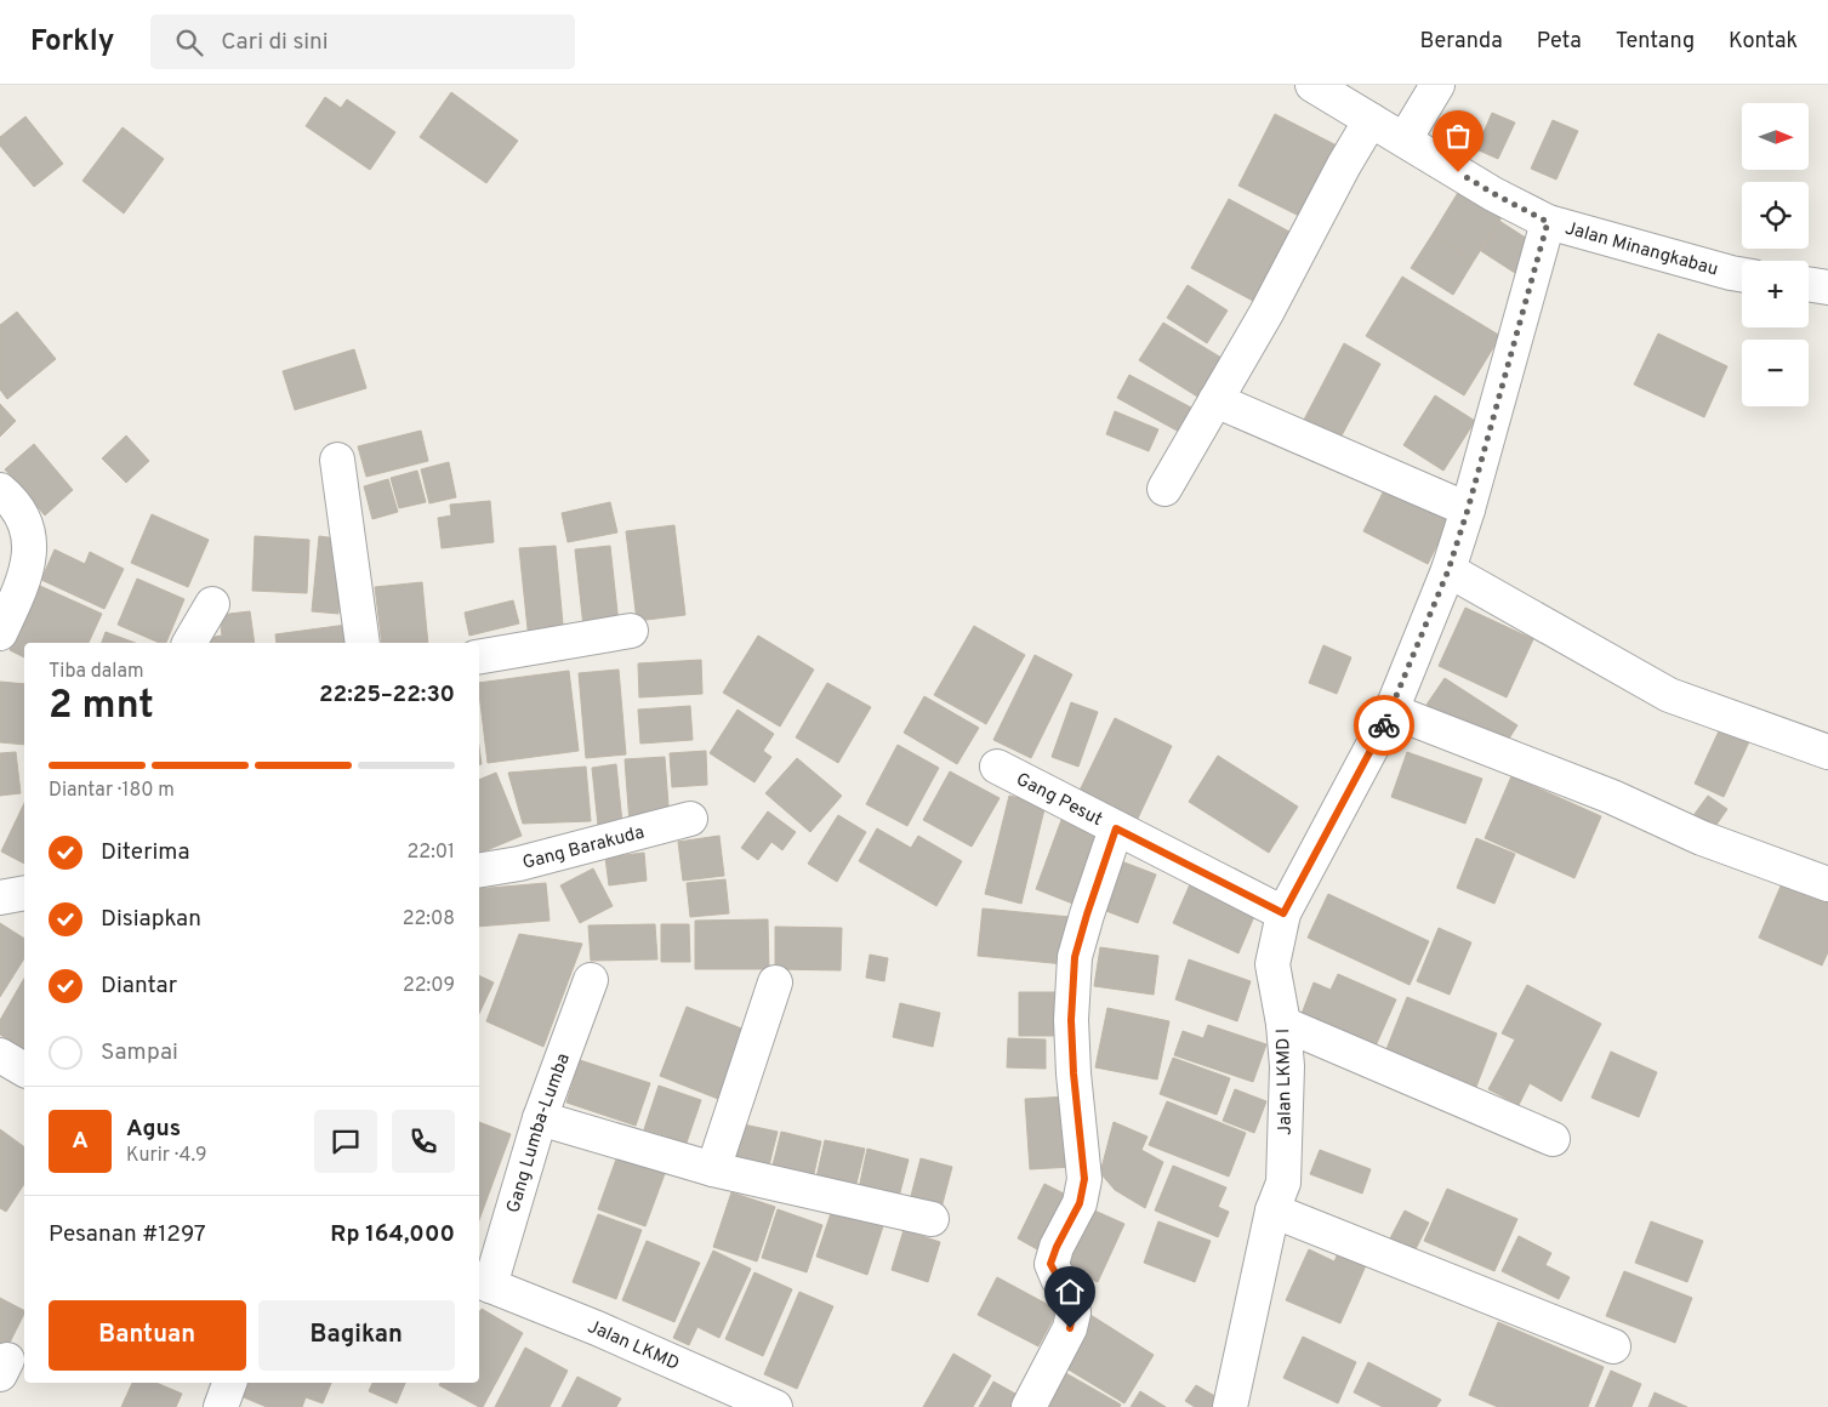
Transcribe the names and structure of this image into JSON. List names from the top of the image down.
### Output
{
  "streets": {
    "street": [
      "Jalan Minangkabau",
      "Gang Pesut",
      "Gang Barakuda",
      "Jalan LKMD I",
      "Gang Lumba-Lumba",
      "Jalan LKMD"
    ]
  },
  "crossings": [
    ["Jalan Minangkabau", "Jalan LKMD I"],
    ["Gang Pesut", "Jalan LKMD I"],
    ["Gang Lumba-Lumba", "Jalan LKMD"]
  ],
  "north": "right",
  "page": {
    "header": "Forkly",
    "search": "Cari di sini",
    "nav": [
      "Beranda",
      "Peta",
      "Tentang",
      "Kontak"
    ],
    "map_buttons": ["+", "−"],
    "heading": ["2 mnt", "Tiba dalam", "22:25–22:30"],
    "panel": [
      "Agus",
      "Kurir · 4.9",
      "Pesanan #1297",
      "Rp 164,000"
    ],
    "bar": "Diantar · 180 m",
    "list": [
      ["Diterima", "22:01"],
      ["Disiapkan", "22:08"],
      ["Diantar", "22:09"],
      "Sampai"
    ],
    "round": "A",
    "buttons": ["Bantuan", "Bagikan"]
  }
}
